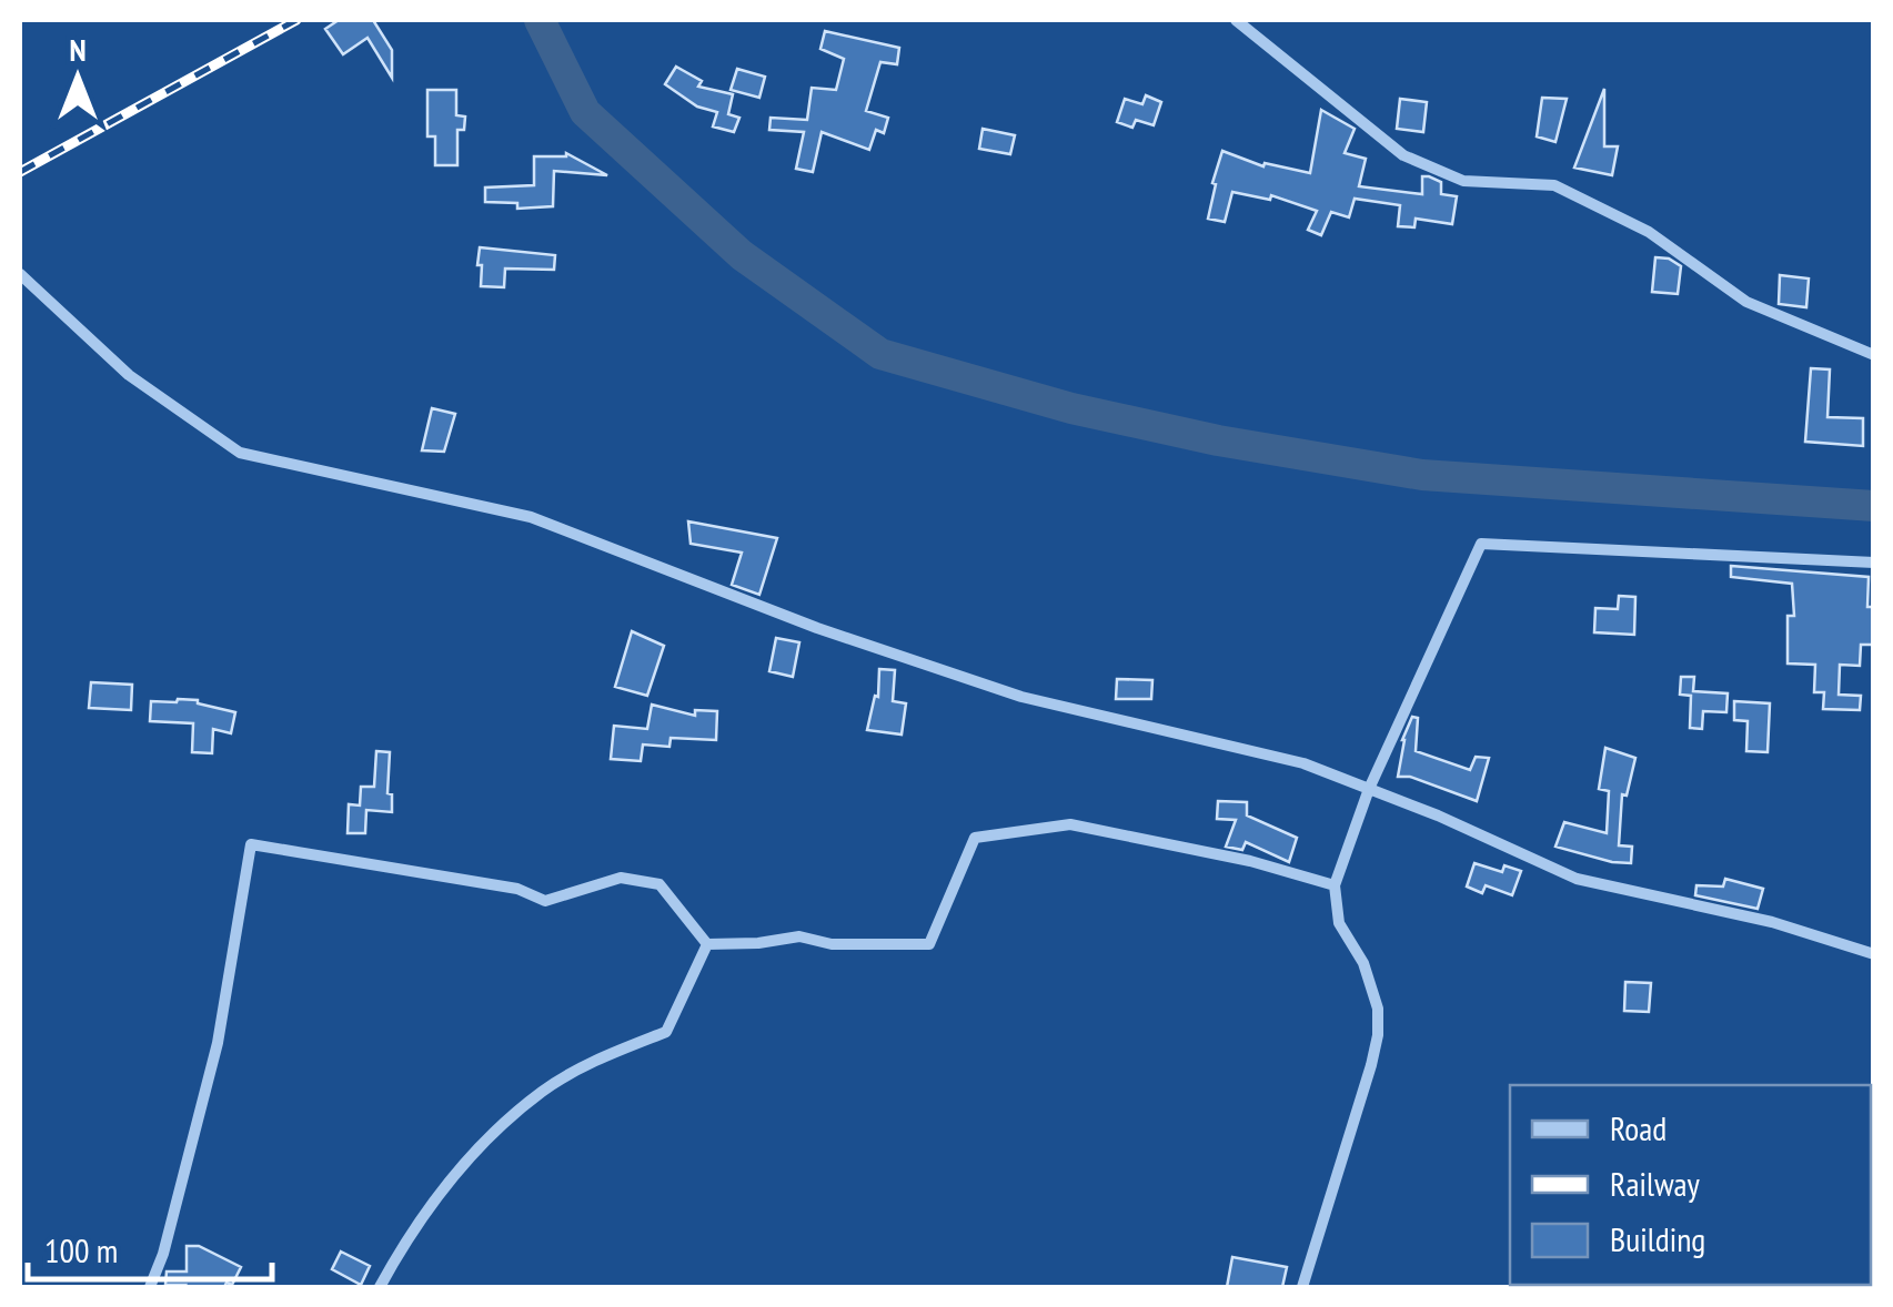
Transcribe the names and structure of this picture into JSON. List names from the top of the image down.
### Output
{
  "legend": ["Road", "Railway", "Building"],
  "scale_bar": "100 m",
  "north": "top"
}
